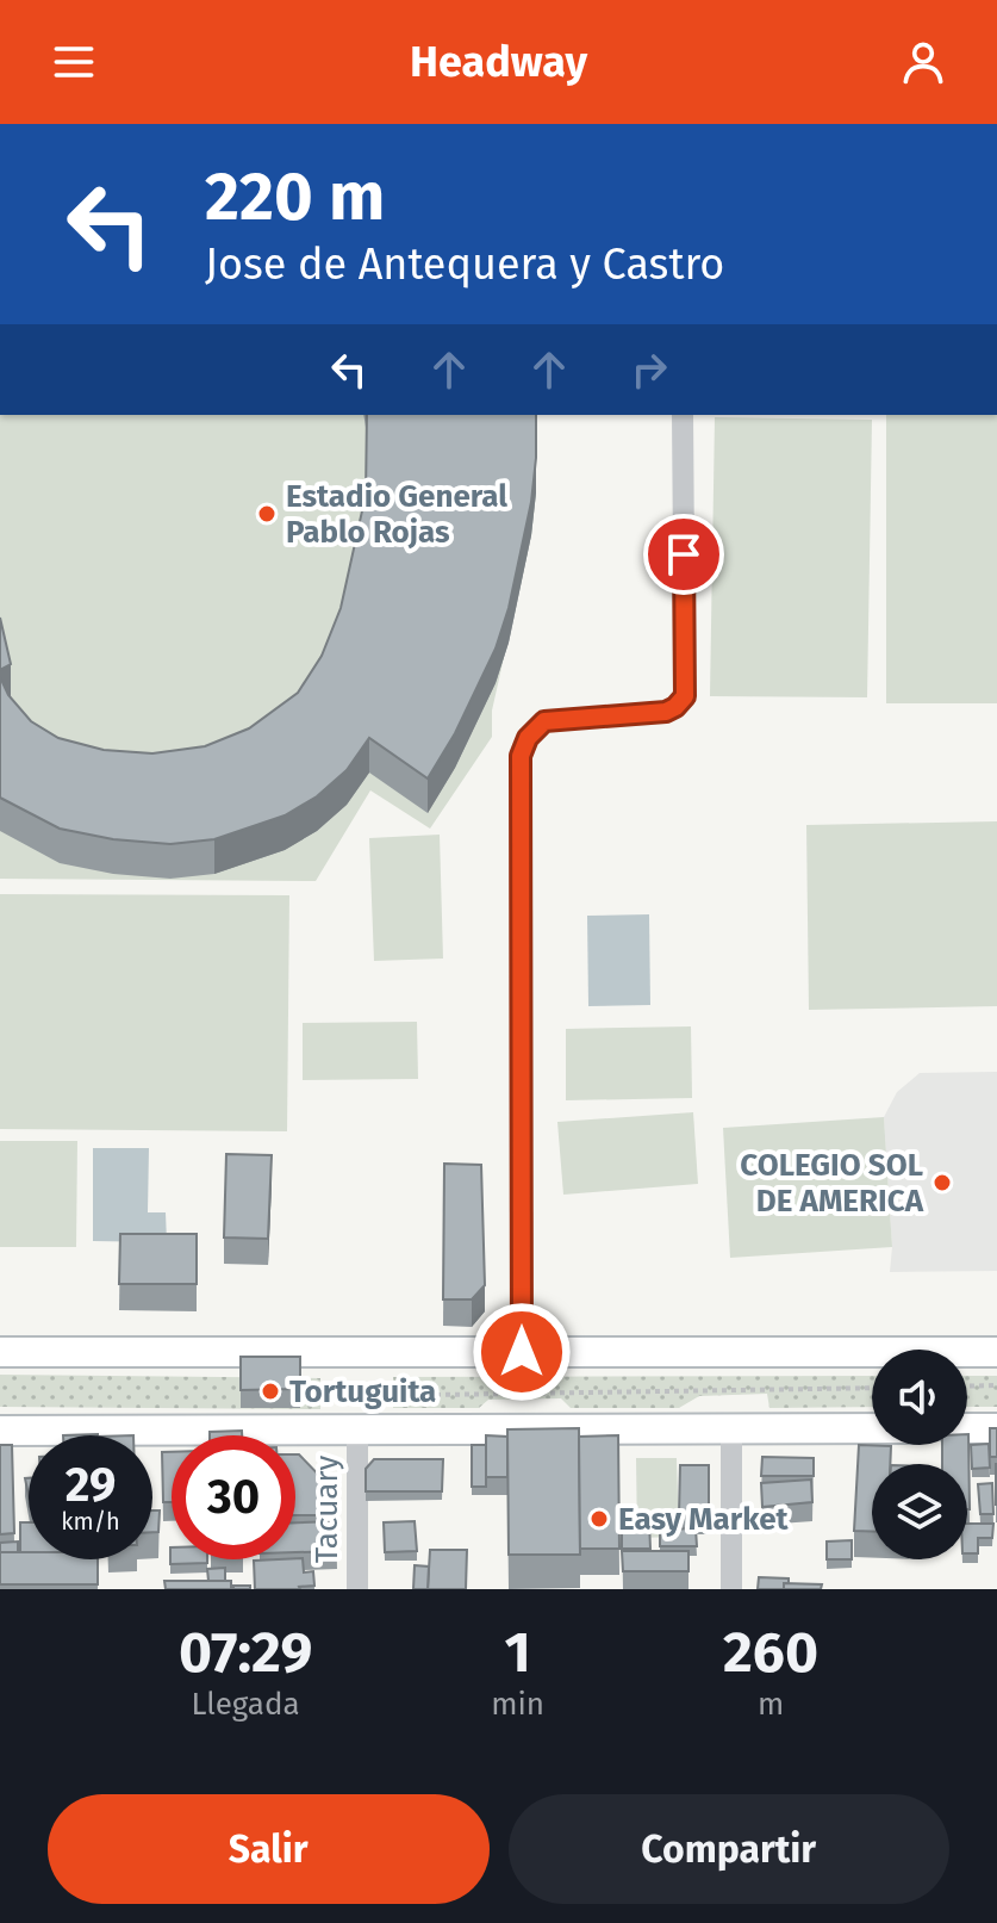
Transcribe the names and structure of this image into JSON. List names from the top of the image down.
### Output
{
  "streets": {
    "street": ["Tacuary"]
  },
  "places": [
    "Estadio General Pablo Rojas",
    "COLEGIO SOL DE AMERICA",
    "Tortuguita",
    "Easy Market"
  ],
  "page": {
    "header": "Headway",
    "turn": ["220 m", "Jose de Antequera y Castro"],
    "speed": "29 km/h",
    "limit": "30",
    "eta": [
      "07:29",
      "Llegada",
      "1",
      "min",
      "260",
      "m"
    ],
    "buttons": ["Salir", "Compartir"]
  }
}
